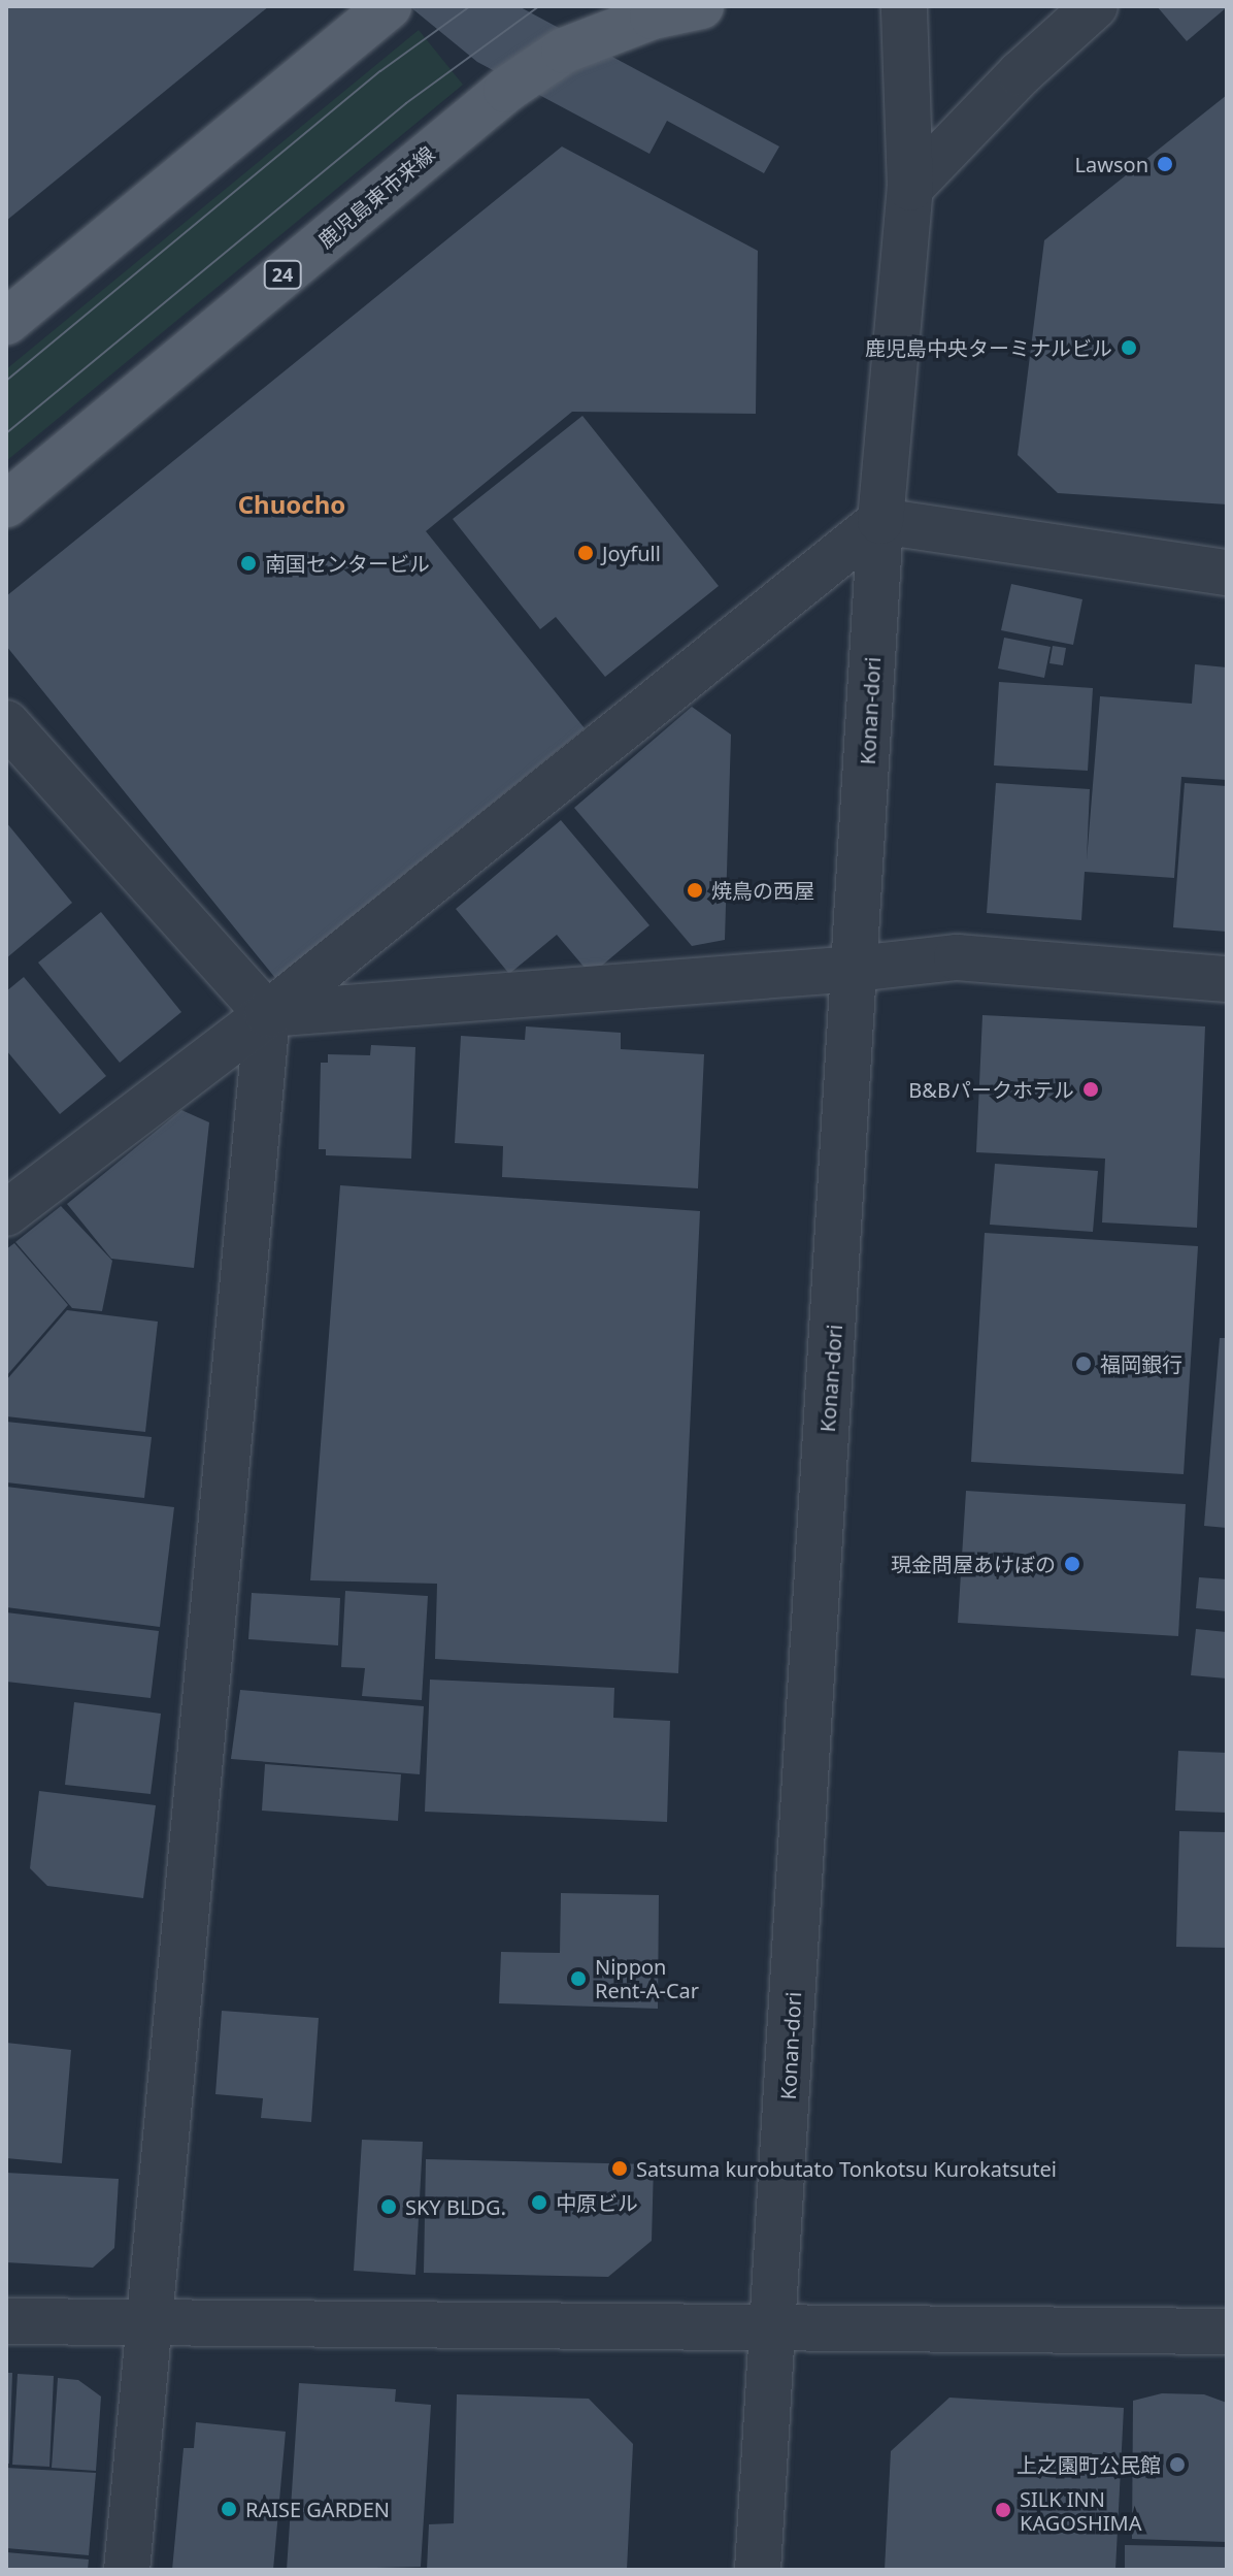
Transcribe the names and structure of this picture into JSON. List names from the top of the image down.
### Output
{
  "streets": {
    "main road": ["鹿児島東市来線", "24"],
    "street": ["Konan-dori"]
  },
  "districts": ["Chuocho"],
  "places": [
    "Lawson",
    "鹿児島中央ターミナルビル",
    "Joyfull",
    "南国センタービル",
    "焼鳥の西屋",
    "B&Bパークホテル",
    "福岡銀行",
    "現金問屋あけぼの",
    "Nippon Rent-A-Car",
    "Satsuma kurobutato Tonkotsu Kurokatsutei",
    "中原ビル",
    "SKY BLDG.",
    "上之園町公民館",
    "RAISE GARDEN",
    "SILK INN KAGOSHIMA"
  ]
}
